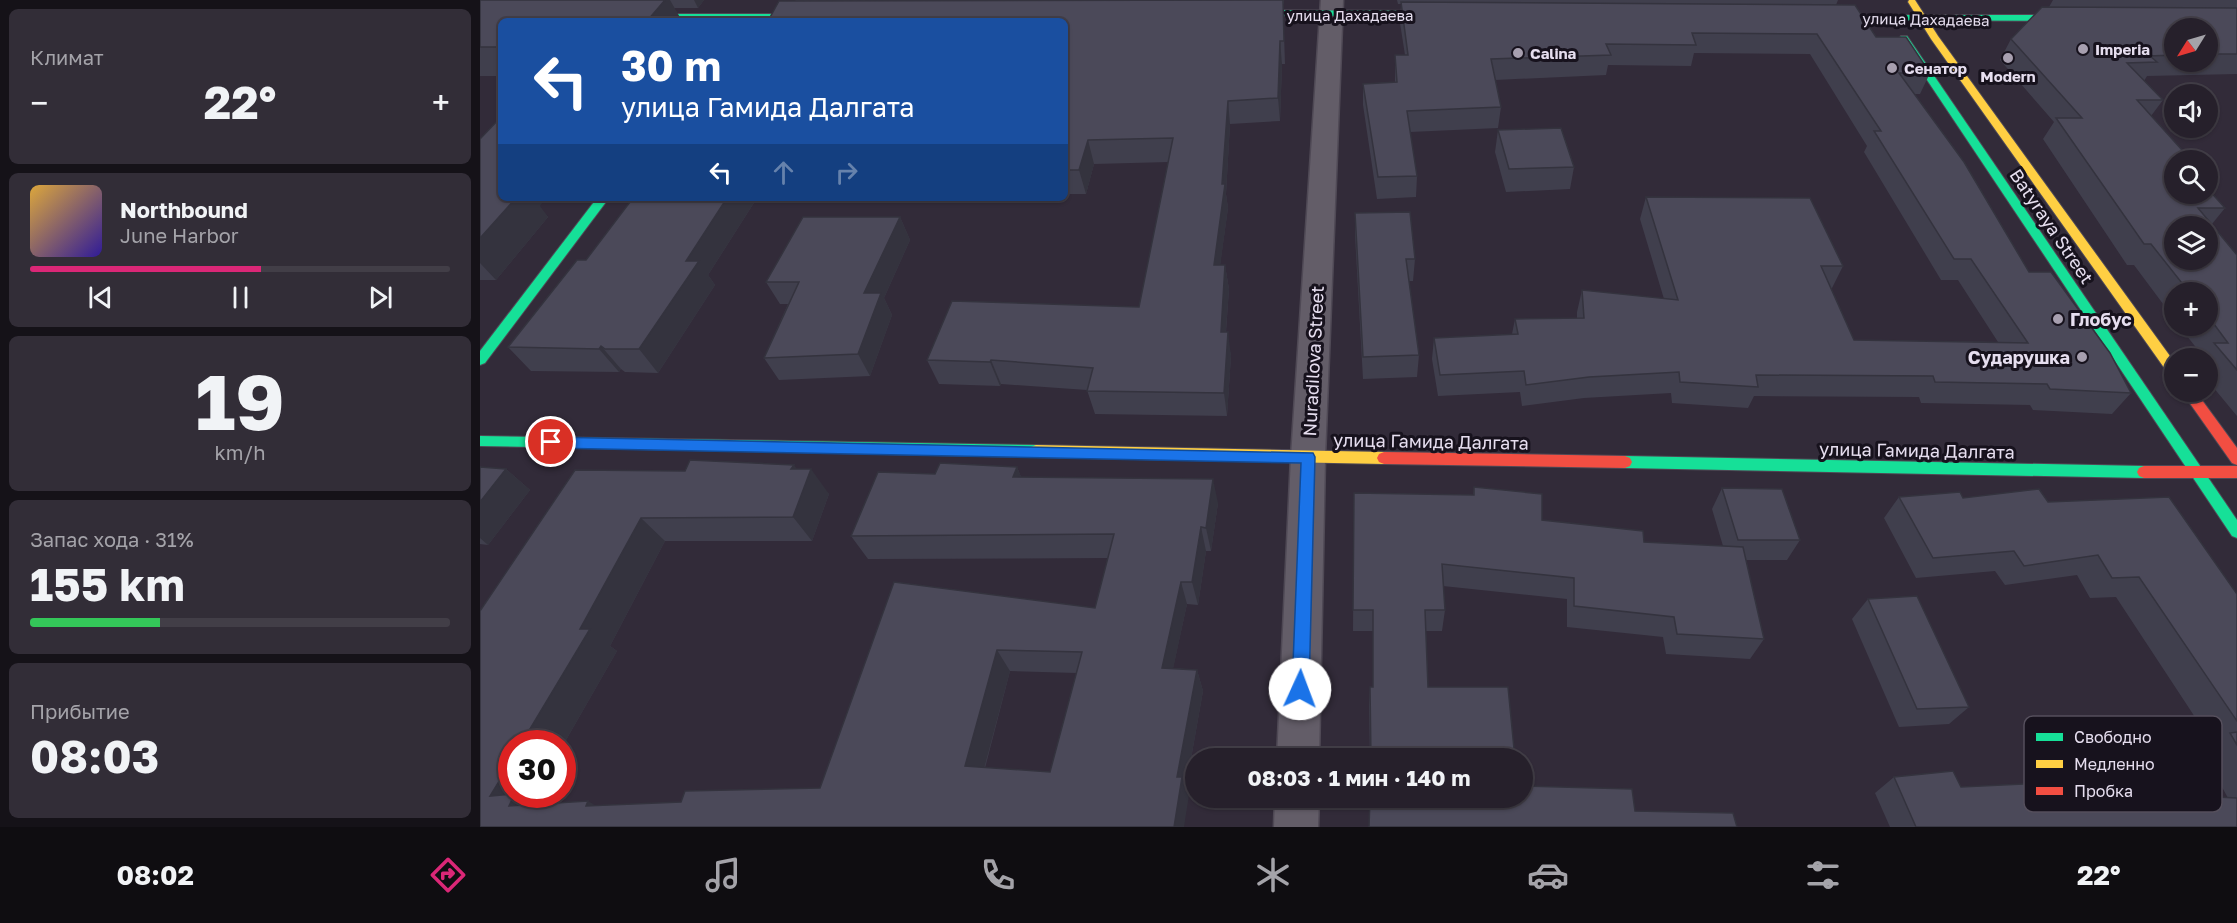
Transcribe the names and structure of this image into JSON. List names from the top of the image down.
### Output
{
  "streets": {
    "main road": ["улица Дахадаева", "Batyraya Street", "улица Гамида Далгата"],
    "street": ["Nuradilova Street"]
  },
  "crossings": [
    ["улица Дахадаева", "Batyraya Street"],
    ["Batyraya Street", "улица Гамида Далгата"],
    ["Nuradilova Street", "улица Гамида Далгата"]
  ],
  "places": [
    "Imperia",
    "Calina",
    "Modern",
    "Сенатор",
    "Глобус",
    "Сударушка"
  ],
  "legend": ["Свободно", "Медленно", "Пробка"],
  "north": "bottom left",
  "page": {
    "tile": [
      "Климат",
      ["19", "km/h"],
      ["Запас хода · 31%", "155 km"],
      ["Прибытие", "08:03"]
    ],
    "map_buttons": ["+", "−"],
    "turn": ["30 m", "улица Гамида Далгата"],
    "heat": ["−", "22°", "+"],
    "song": ["Northbound", "June Harbor"],
    "limit": "30",
    "trip": "08:03 · 1 мин · 140 m",
    "tabs": ["08:02", "22°"]
  }
}
